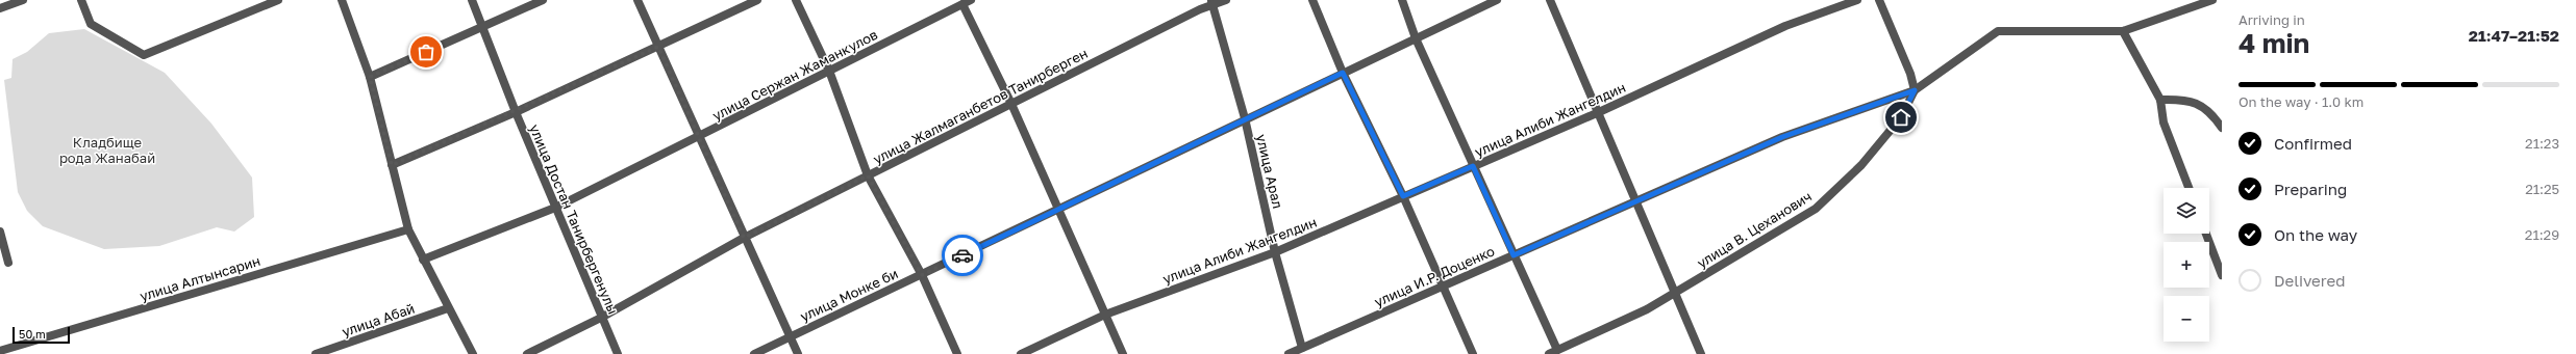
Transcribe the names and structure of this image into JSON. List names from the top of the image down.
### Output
{
  "streets": {
    "street": [
      "улица Сержан Жаманкулов",
      "улица Жалмаганбетов Танирберген",
      "улица Алиби Жангелдин",
      "улица Арал",
      "улица Достан Танирбергенулы",
      "улица В. Цеханович",
      "улица И.Р. Доценко",
      "улица Алтынсарин",
      "улица Монке би",
      "улица Абай"
    ]
  },
  "crossings": [
    ["улица Сержан Жаманкулов", "улица Достан Танирбергенулы"],
    ["улица Жалмаганбетов Танирберген", "улица Арал"],
    ["улица Жалмаганбетов Танирберген", "улица Достан Танирбергенулы"],
    ["улица Алиби Жангелдин", "улица Арал"],
    ["улица Арал", "улица И.Р. Доценко"],
    ["улица Арал", "улица Монке би"],
    ["улица В. Цеханович", "улица И.Р. Доценко"]
  ],
  "parks": ["Кладбище рода Жанабай"],
  "scale_bar": "50 m",
  "page": {
    "heading": ["4 min", "Arriving in", "21:47–21:52"],
    "bar": "On the way · 1.0 km",
    "list": [
      ["Confirmed", "21:23"],
      ["Preparing", "21:25"],
      ["On the way", "21:29"],
      "Delivered"
    ],
    "map_buttons": ["+", "−"],
    "scale": "50 m"
  }
}
